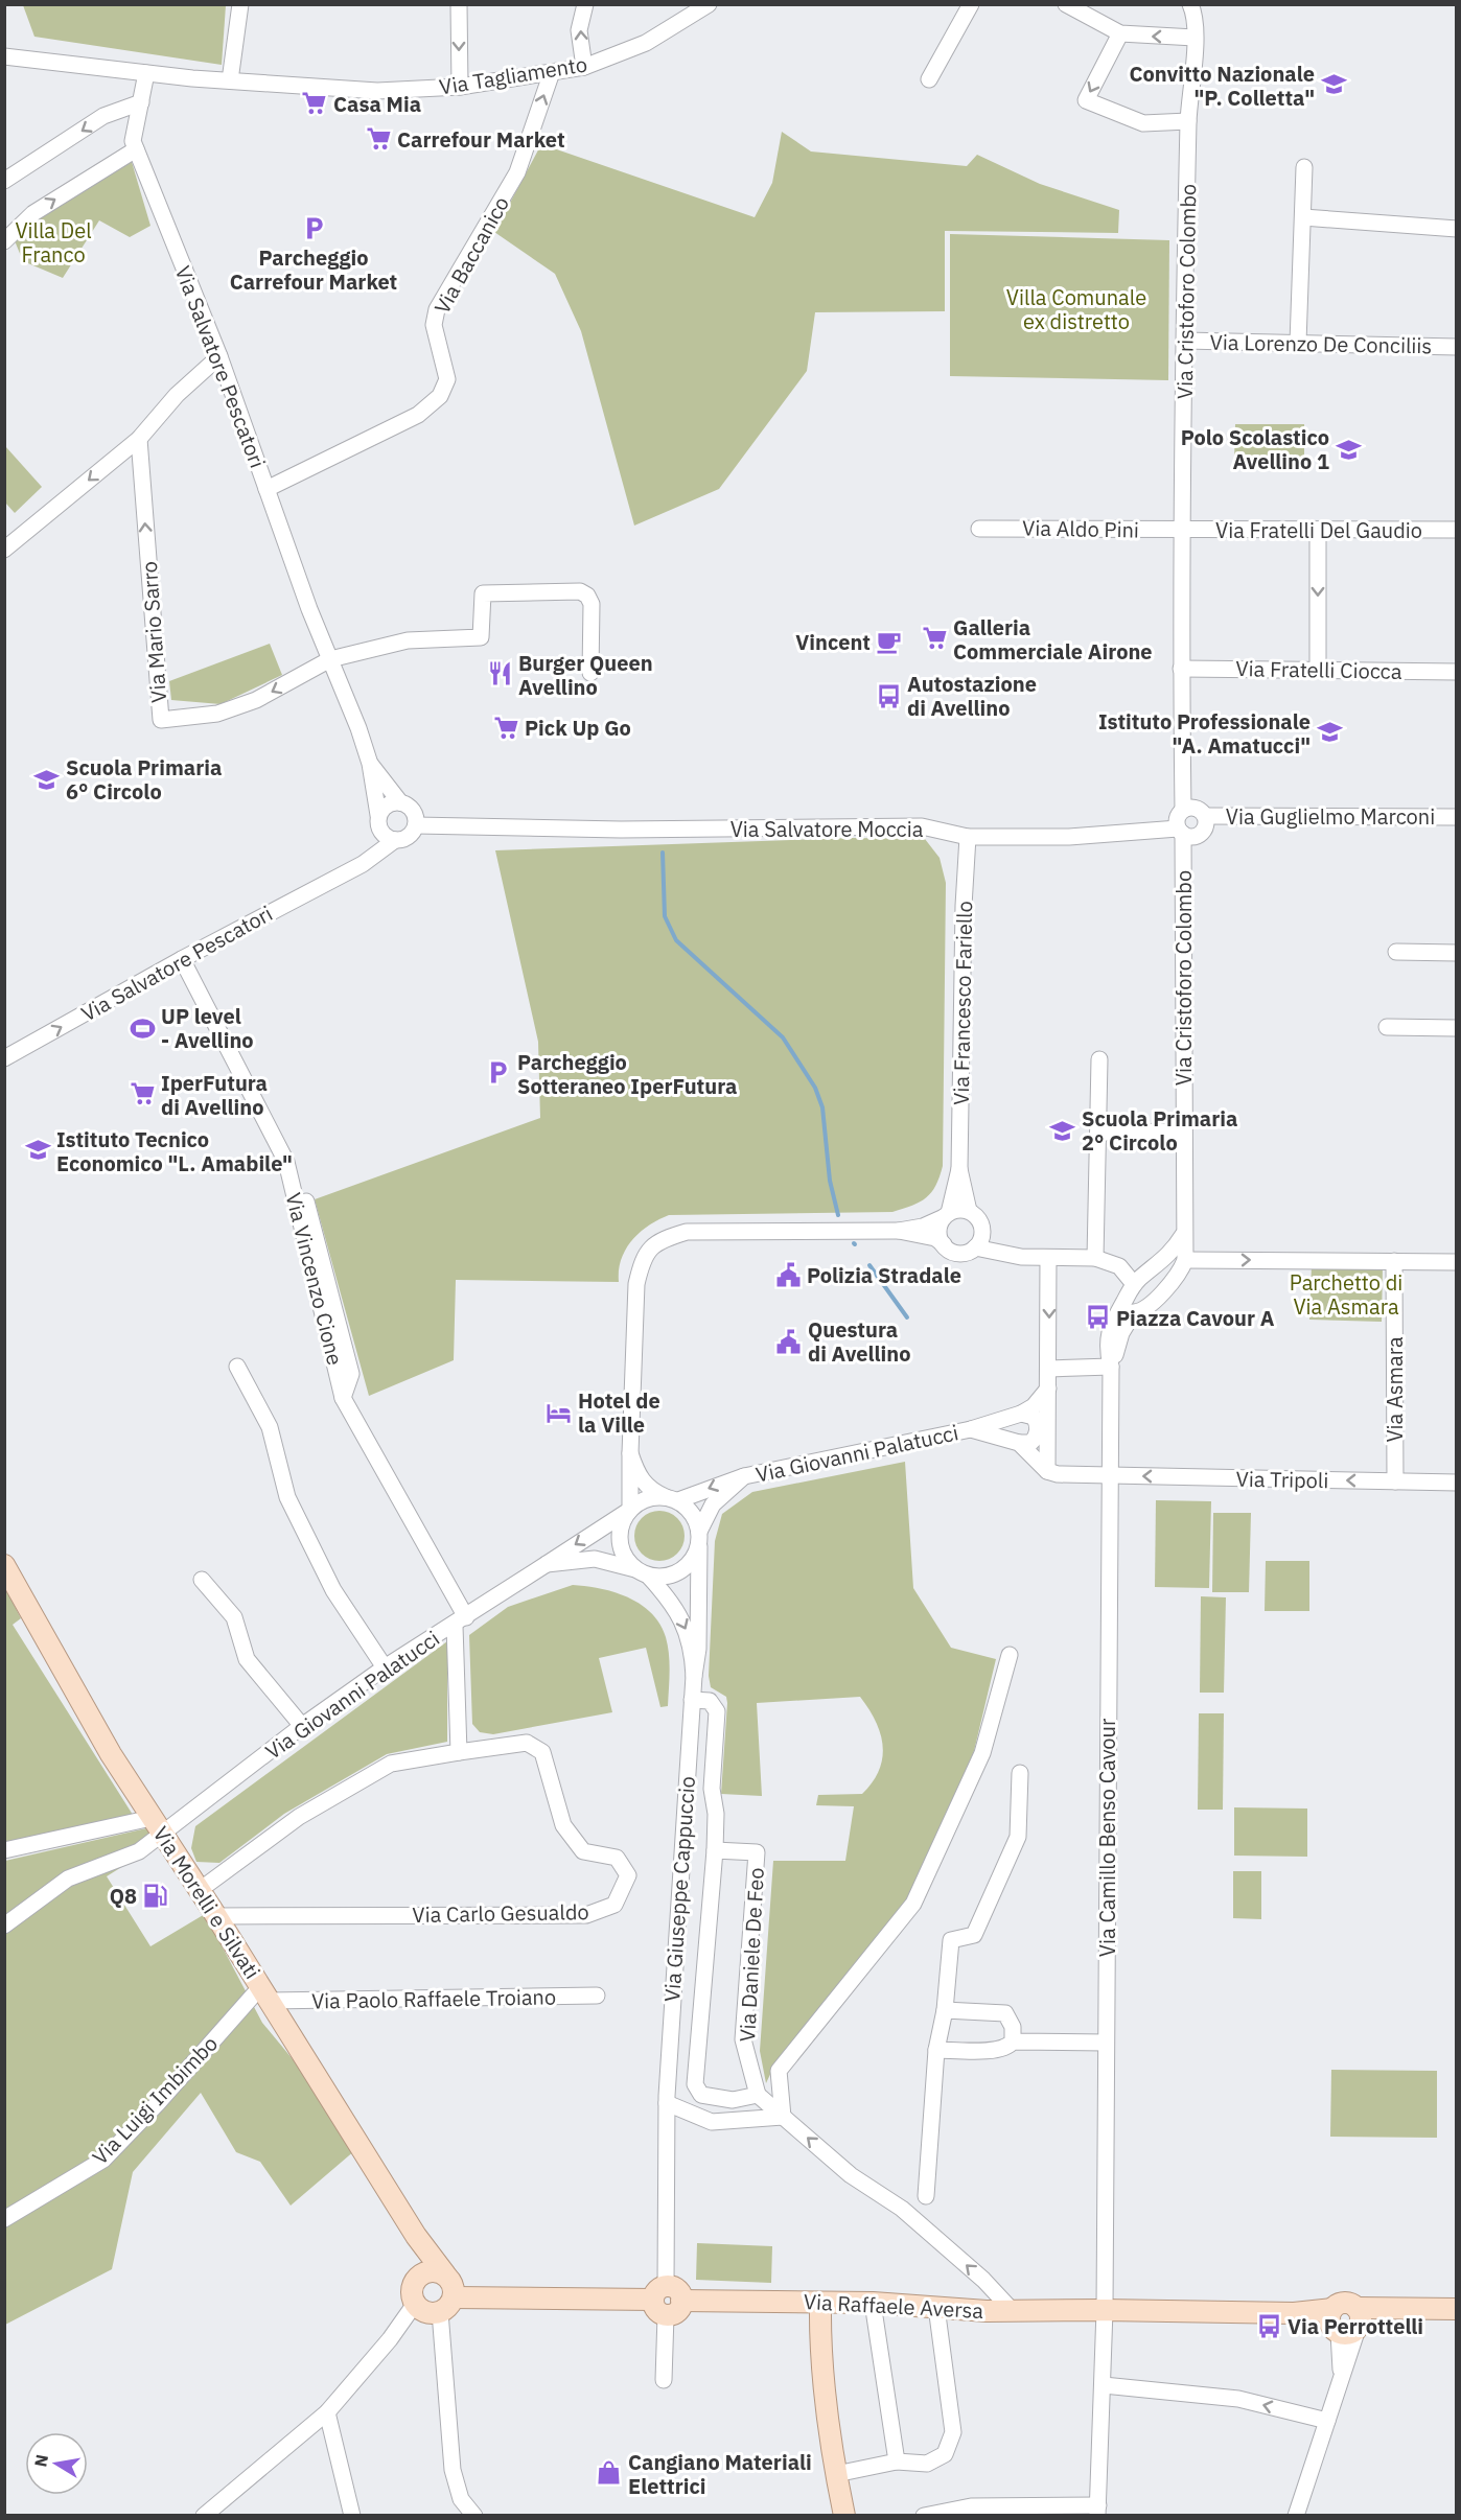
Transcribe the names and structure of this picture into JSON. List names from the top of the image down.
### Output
{
  "streets": {
    "main road": ["Via Morelli e Silvati", "Via Raffaele Aversa"],
    "street": [
      "Via Tagliamento",
      "Via Baccanico",
      "Via Cristoforo Colombo",
      "Via Lorenzo De Conciliis",
      "Via Salvatore Pescatori",
      "Via Aldo Pini",
      "Via Fratelli Del Gaudio",
      "Via Mario Sarro",
      "Via Fratelli Ciocca",
      "Via Guglielmo Marconi",
      "Via Salvatore Moccia",
      "Via Francesco Fariello",
      "Via Vincenzo Cione",
      "Via Asmara",
      "Via Giovanni Palatucci",
      "Via Tripoli",
      "Via Camillo Benso Cavour",
      "Via Giuseppe Cappuccio",
      "Via Carlo Gesualdo",
      "Via Daniele De Feo",
      "Via Paolo Raffaele Troiano",
      "Via Luigi Imbimbo"
    ]
  },
  "crossings": [
    ["Via Tagliamento", "Via Baccanico"],
    ["Via Tagliamento", "Via Salvatore Pescatori"],
    ["Via Baccanico", "Via Salvatore Pescatori"],
    ["Via Cristoforo Colombo", "Via Lorenzo De Conciliis"],
    ["Via Cristoforo Colombo", "Via Aldo Pini"],
    ["Via Cristoforo Colombo", "Via Fratelli Del Gaudio"],
    ["Via Cristoforo Colombo", "Via Fratelli Ciocca"],
    ["Via Cristoforo Colombo", "Via Guglielmo Marconi"],
    ["Via Cristoforo Colombo", "Via Salvatore Moccia"],
    ["Via Salvatore Pescatori", "Via Mario Sarro"],
    ["Via Salvatore Pescatori", "Via Salvatore Moccia"],
    ["Via Salvatore Pescatori", "Via Vincenzo Cione"],
    ["Via Aldo Pini", "Via Fratelli Del Gaudio"],
    ["Via Guglielmo Marconi", "Via Salvatore Moccia"],
    ["Via Salvatore Moccia", "Via Francesco Fariello"],
    ["Via Vincenzo Cione", "Via Giovanni Palatucci"],
    ["Via Asmara", "Via Tripoli"],
    ["Via Giovanni Palatucci", "Via Giuseppe Cappuccio"],
    ["Via Giovanni Palatucci", "Via Morelli e Silvati"],
    ["Via Tripoli", "Via Camillo Benso Cavour"],
    ["Via Camillo Benso Cavour", "Via Raffaele Aversa"],
    ["Via Giuseppe Cappuccio", "Via Daniele De Feo"],
    ["Via Giuseppe Cappuccio", "Via Raffaele Aversa"],
    ["Via Morelli e Silvati", "Via Carlo Gesualdo"],
    ["Via Morelli e Silvati", "Via Paolo Raffaele Troiano"],
    ["Via Morelli e Silvati", "Via Luigi Imbimbo"],
    ["Via Paolo Raffaele Troiano", "Via Luigi Imbimbo"]
  ],
  "one_way": ["Via Baccanico", "Via Tripoli"],
  "parks": ["Villa Del Franco", "Villa Comunale ex distretto", "Parchetto di Via Asmara"],
  "places": {
    "school or university": [
      "Convitto Nazionale \"P. Colletta\"",
      "Polo Scolastico Avellino 1",
      "Istituto Professionale \"A. Amatucci\"",
      "Scuola Primaria 6° Circolo",
      "Scuola Primaria 2° Circolo",
      "Istituto Tecnico Economico \"L. Amabile\""
    ],
    "supermarket": [
      "Casa Mia",
      "Carrefour Market",
      "Galleria Commerciale Airone",
      "Pick Up Go",
      "IperFutura di Avellino"
    ],
    "parking": ["Parcheggio Carrefour Market", "Parcheggio Sotteraneo IperFutura"],
    "cafe": ["Vincent"],
    "restaurant": ["Burger Queen Avellino"],
    "bus stop": ["Autostazione di Avellino", "Piazza Cavour A", "Via Perrottelli"],
    "sports": ["UP level - Avellino"],
    "public building": ["Polizia Stradale", "Questura di Avellino"],
    "hotel": ["Hotel de la Ville"],
    "fuel station": ["Q8"],
    "shop": ["Cangiano Materiali Elettrici"]
  },
  "north": "left"
}
